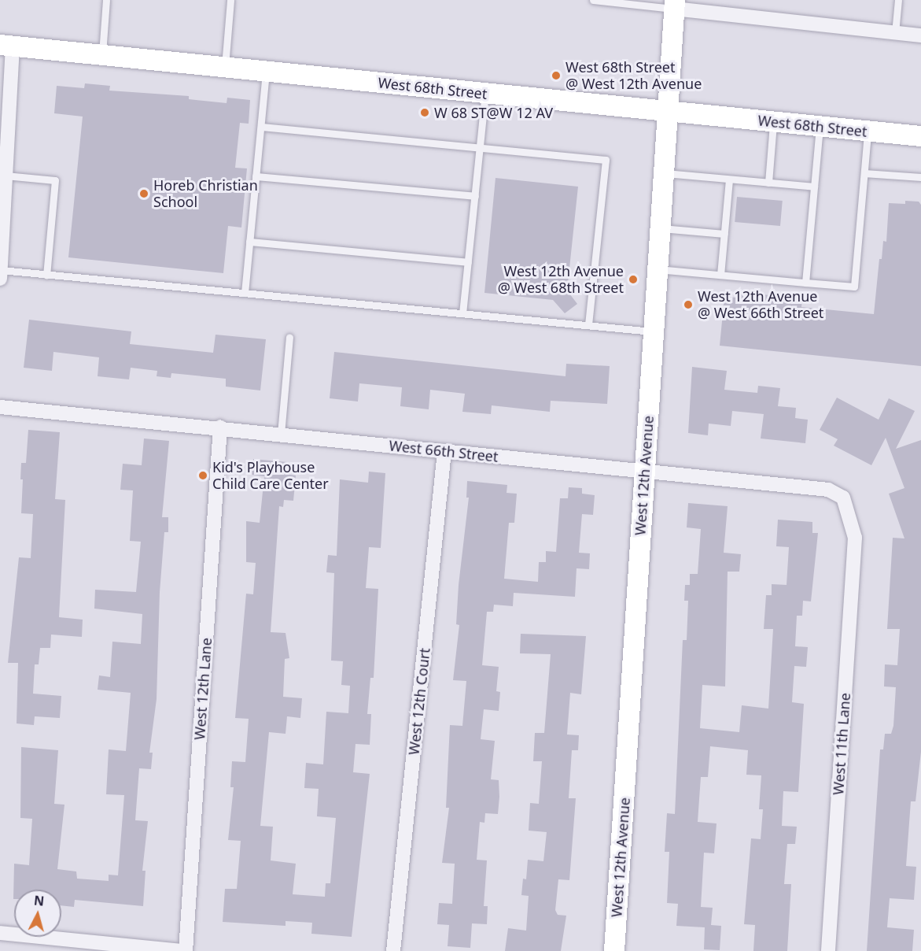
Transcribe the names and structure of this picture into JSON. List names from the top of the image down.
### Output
{
  "streets": {
    "main road": ["West 68th Street", "West 12th Avenue"],
    "street": [
      "West 66th Street",
      "West 12th Lane",
      "West 12th Court",
      "West 11th Lane"
    ]
  },
  "crossings": [
    ["West 68th Street", "West 12th Avenue"],
    ["West 66th Street", "West 12th Avenue"],
    ["West 66th Street", "West 12th Lane"],
    ["West 66th Street", "West 12th Court"],
    ["West 66th Street", "West 11th Lane"]
  ],
  "places": [
    "West 68th Street @ West 12th Avenue",
    "W 68 ST@W 12 AV",
    "Horeb Christian School",
    "West 12th Avenue @ West 68th Street",
    "West 12th Avenue @ West 66th Street",
    "Kid's Playhouse Child Care Center"
  ],
  "north": "top"
}
